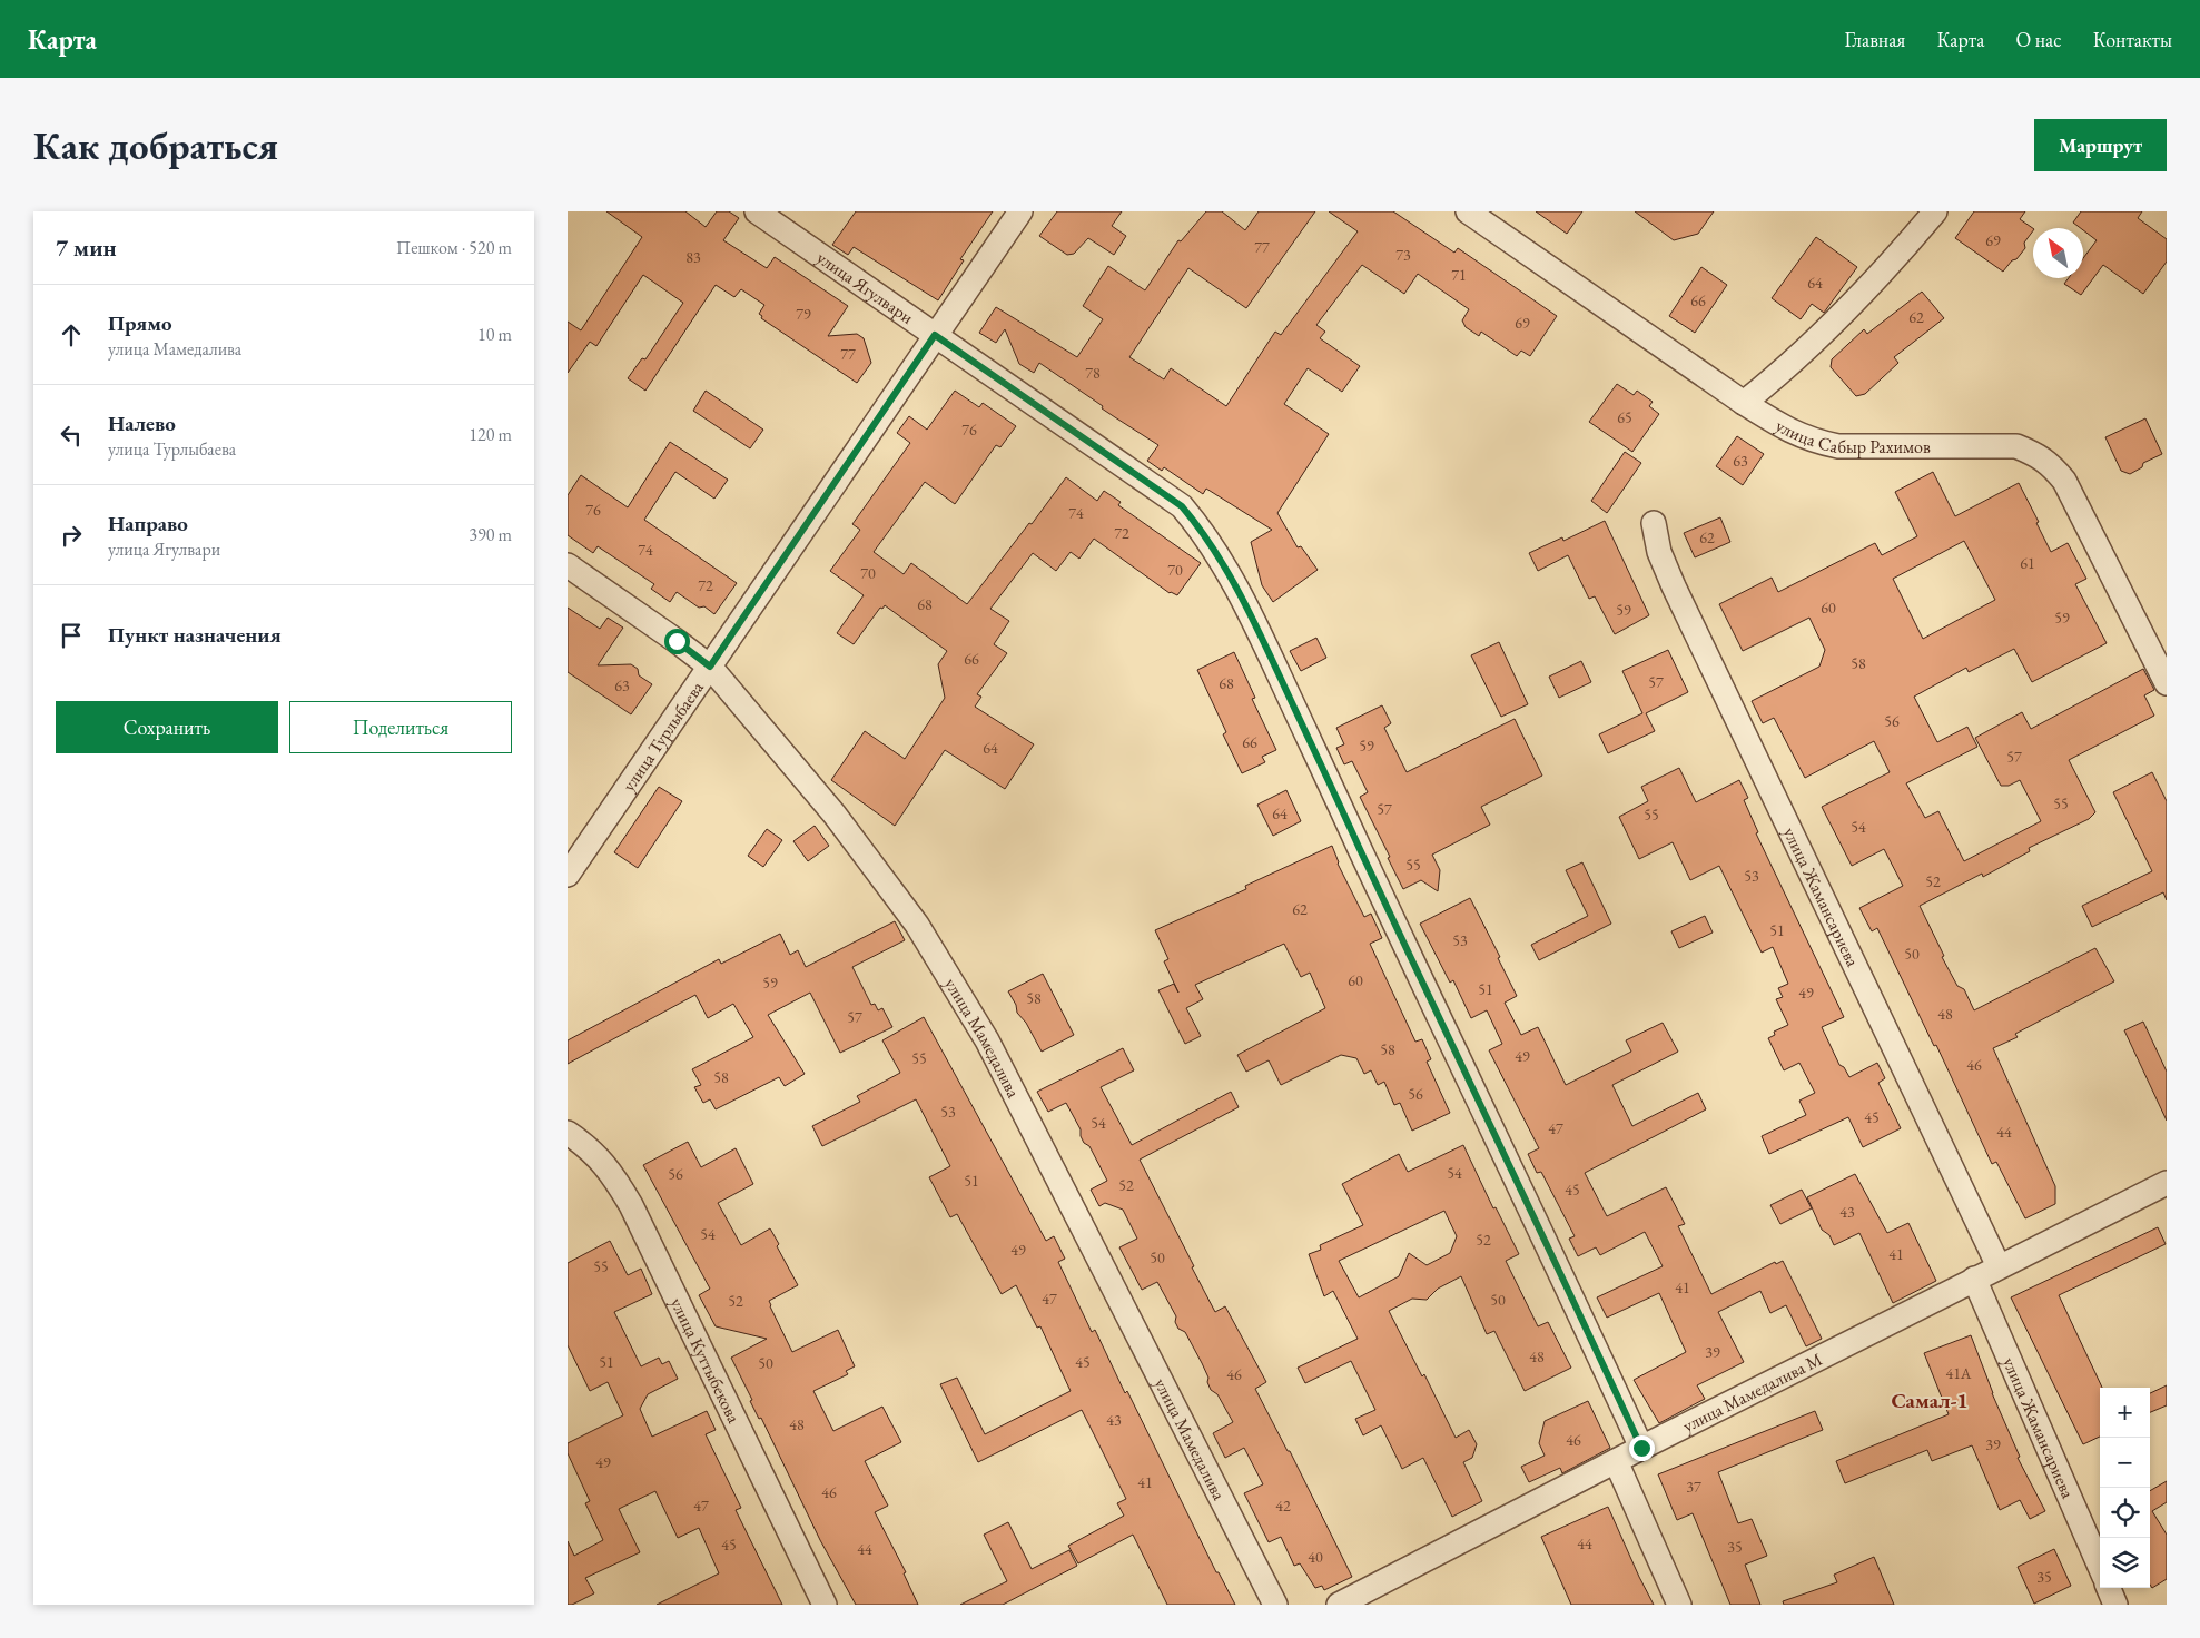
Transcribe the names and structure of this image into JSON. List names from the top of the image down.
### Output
{
  "streets": {
    "street": [
      "улица Ягулвари",
      "улица Сабыр Рахимов",
      "улица Турлыбаева",
      "улица Жамансариева",
      "улица Мамедалива",
      "улица Куттыбекова",
      "улица Мамедалива М"
    ]
  },
  "crossings": [
    ["улица Ягулвари", "улица Турлыбаева"],
    ["улица Ягулвари", "улица Мамедалива М"],
    ["улица Турлыбаева", "улица Мамедалива"],
    ["улица Жамансариева", "улица Мамедалива М"]
  ],
  "districts": ["Самал-1"],
  "house_numbers": [
    "69",
    "77",
    "73",
    "83",
    "71",
    "64",
    "66",
    "79",
    "62",
    "69",
    "77",
    "78",
    "65",
    "76",
    "63",
    "76",
    "74",
    "72",
    "62",
    "74",
    "61",
    "70",
    "70",
    "72",
    "68",
    "60",
    "59",
    "59",
    "66",
    "58",
    "57",
    "68",
    "63",
    "56",
    "66",
    "59",
    "64",
    "57",
    "55",
    "57",
    "64",
    "55",
    "54",
    "55",
    "53",
    "52",
    "62",
    "51",
    "53",
    "50",
    "60",
    "59",
    "51",
    "49",
    "58",
    "48",
    "57",
    "58",
    "49",
    "55",
    "46",
    "58",
    "56",
    "53",
    "45",
    "54",
    "47",
    "44",
    "54",
    "56",
    "51",
    "52",
    "45",
    "43",
    "54",
    "52",
    "49",
    "41",
    "50",
    "55",
    "41",
    "47",
    "50",
    "52",
    "39",
    "48",
    "51",
    "45",
    "50",
    "41А",
    "46",
    "43",
    "48",
    "46",
    "39",
    "49",
    "41",
    "37",
    "46",
    "47",
    "42",
    "44",
    "45",
    "35",
    "44",
    "40",
    "35"
  ],
  "north": "top left",
  "page": {
    "header": "Карта",
    "nav": [
      "Главная",
      "Карта",
      "О нас",
      "Контакты"
    ],
    "buttons": [
      "Маршрут",
      ["Сохранить", "Поделиться"]
    ],
    "title": "Как добраться",
    "heading": ["7 мин", "Пешком · 520 m"],
    "list": [
      ["Прямо", "улица Мамедалива", "10 m"],
      ["Налево", "улица Турлыбаева", "120 m"],
      ["Направо", "улица Ягулвари", "390 m"],
      "Пункт назначения"
    ],
    "map_buttons": ["+", "−"]
  }
}
